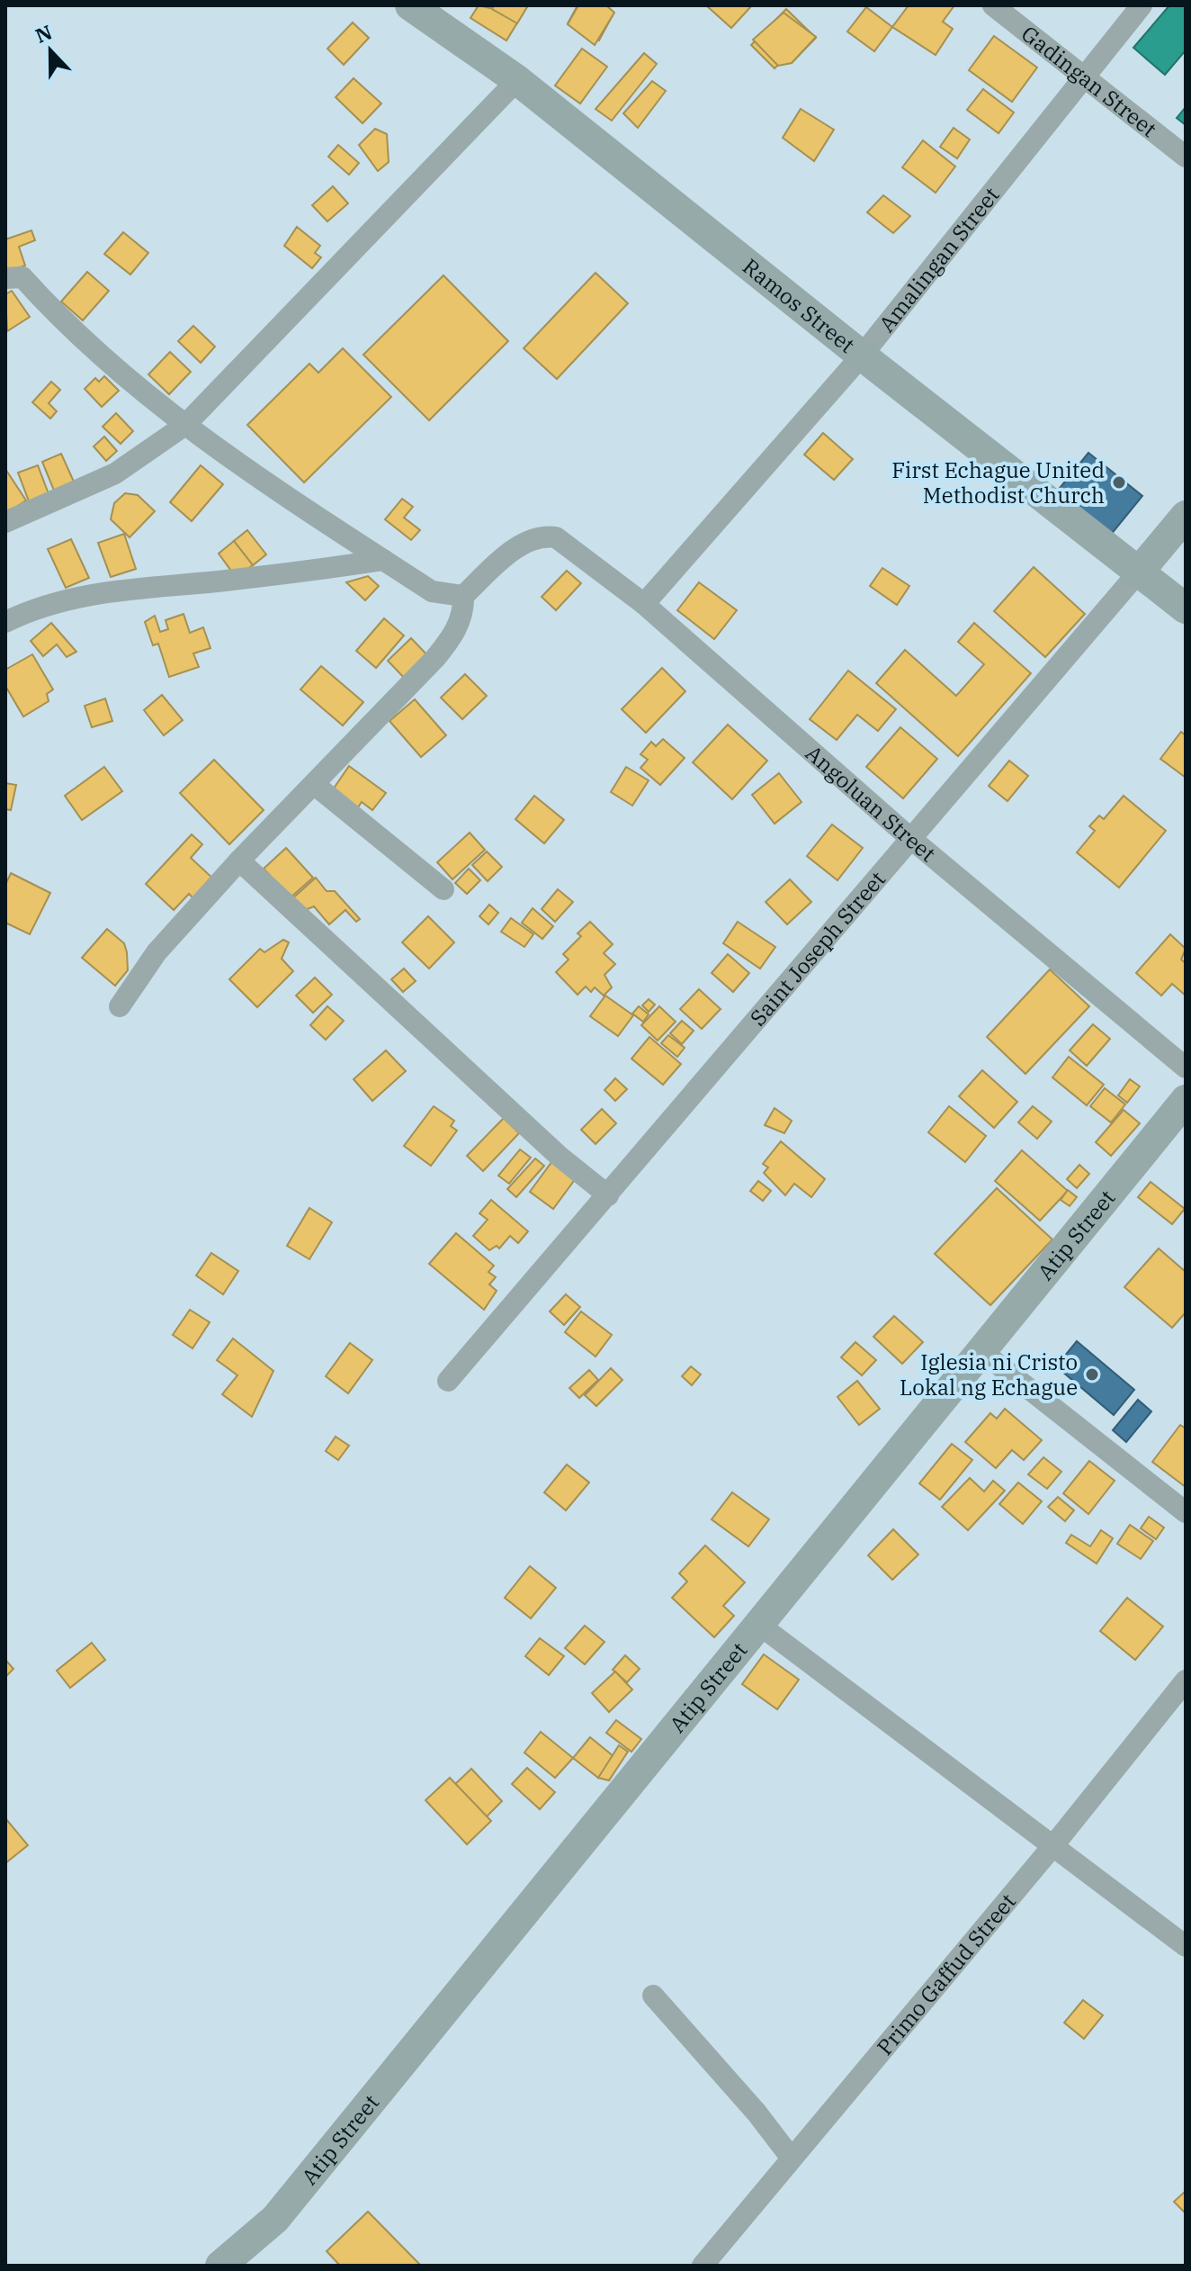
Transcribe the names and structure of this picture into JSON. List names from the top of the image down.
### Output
{
  "streets": {
    "main road": ["Ramos Street", "Saint Joseph Street", "Atip Street"],
    "street": [
      "Gadingan Street",
      "Amalingan Street",
      "Angoluan Street",
      "Primo Gaffud Street"
    ]
  },
  "crossings": [
    ["Gadingan Street", "Amalingan Street"],
    ["Amalingan Street", "Ramos Street"],
    ["Amalingan Street", "Angoluan Street"],
    ["Ramos Street", "Saint Joseph Street"],
    ["Angoluan Street", "Saint Joseph Street"]
  ],
  "places": ["First Echague United Methodist Church", "Iglesia ni Cristo Lokal ng Echague"],
  "north": "top"
}
